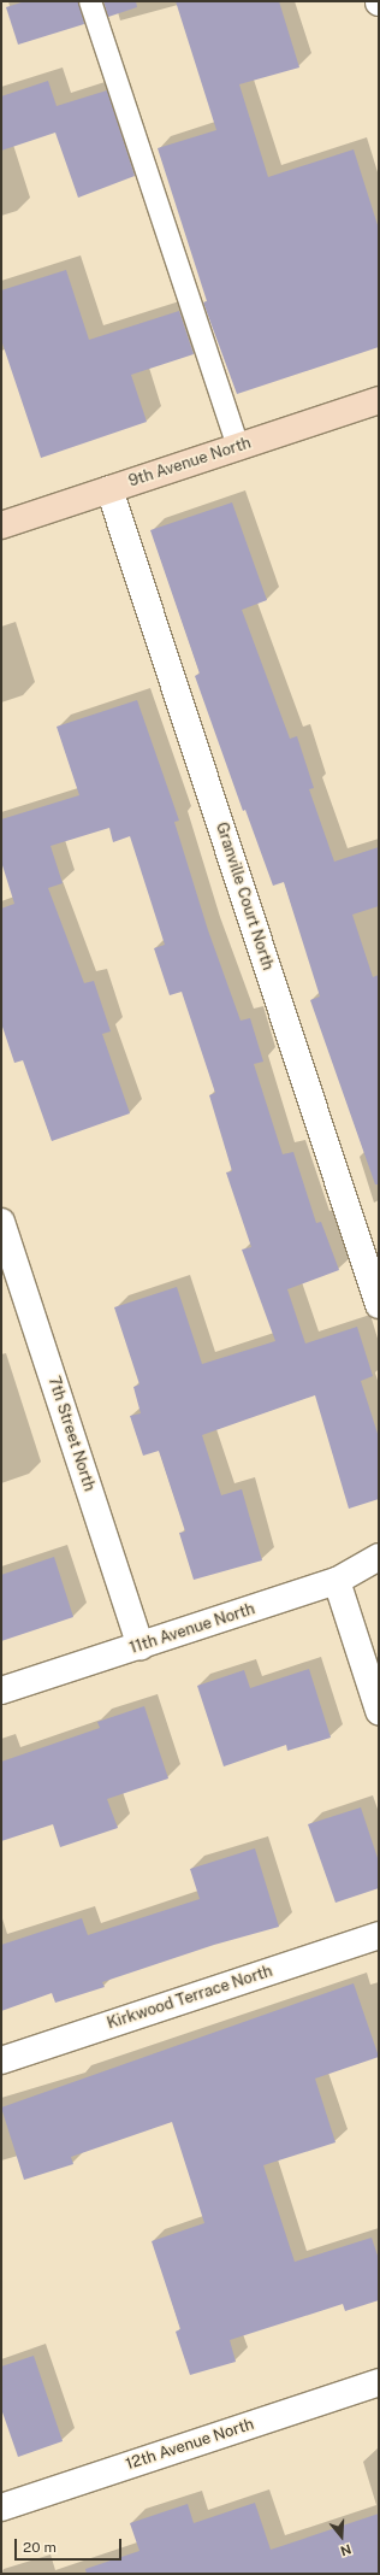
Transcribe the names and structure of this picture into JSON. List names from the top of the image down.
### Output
{
  "streets": {
    "street": [
      "9th Avenue North",
      "Granville Court North",
      "7th Street North",
      "11th Avenue North",
      "Kirkwood Terrace North",
      "12th Avenue North"
    ]
  },
  "crossings": [
    ["9th Avenue North", "Granville Court North"],
    ["7th Street North", "11th Avenue North"]
  ],
  "scale_bar": "20 m",
  "north": "bottom"
}
